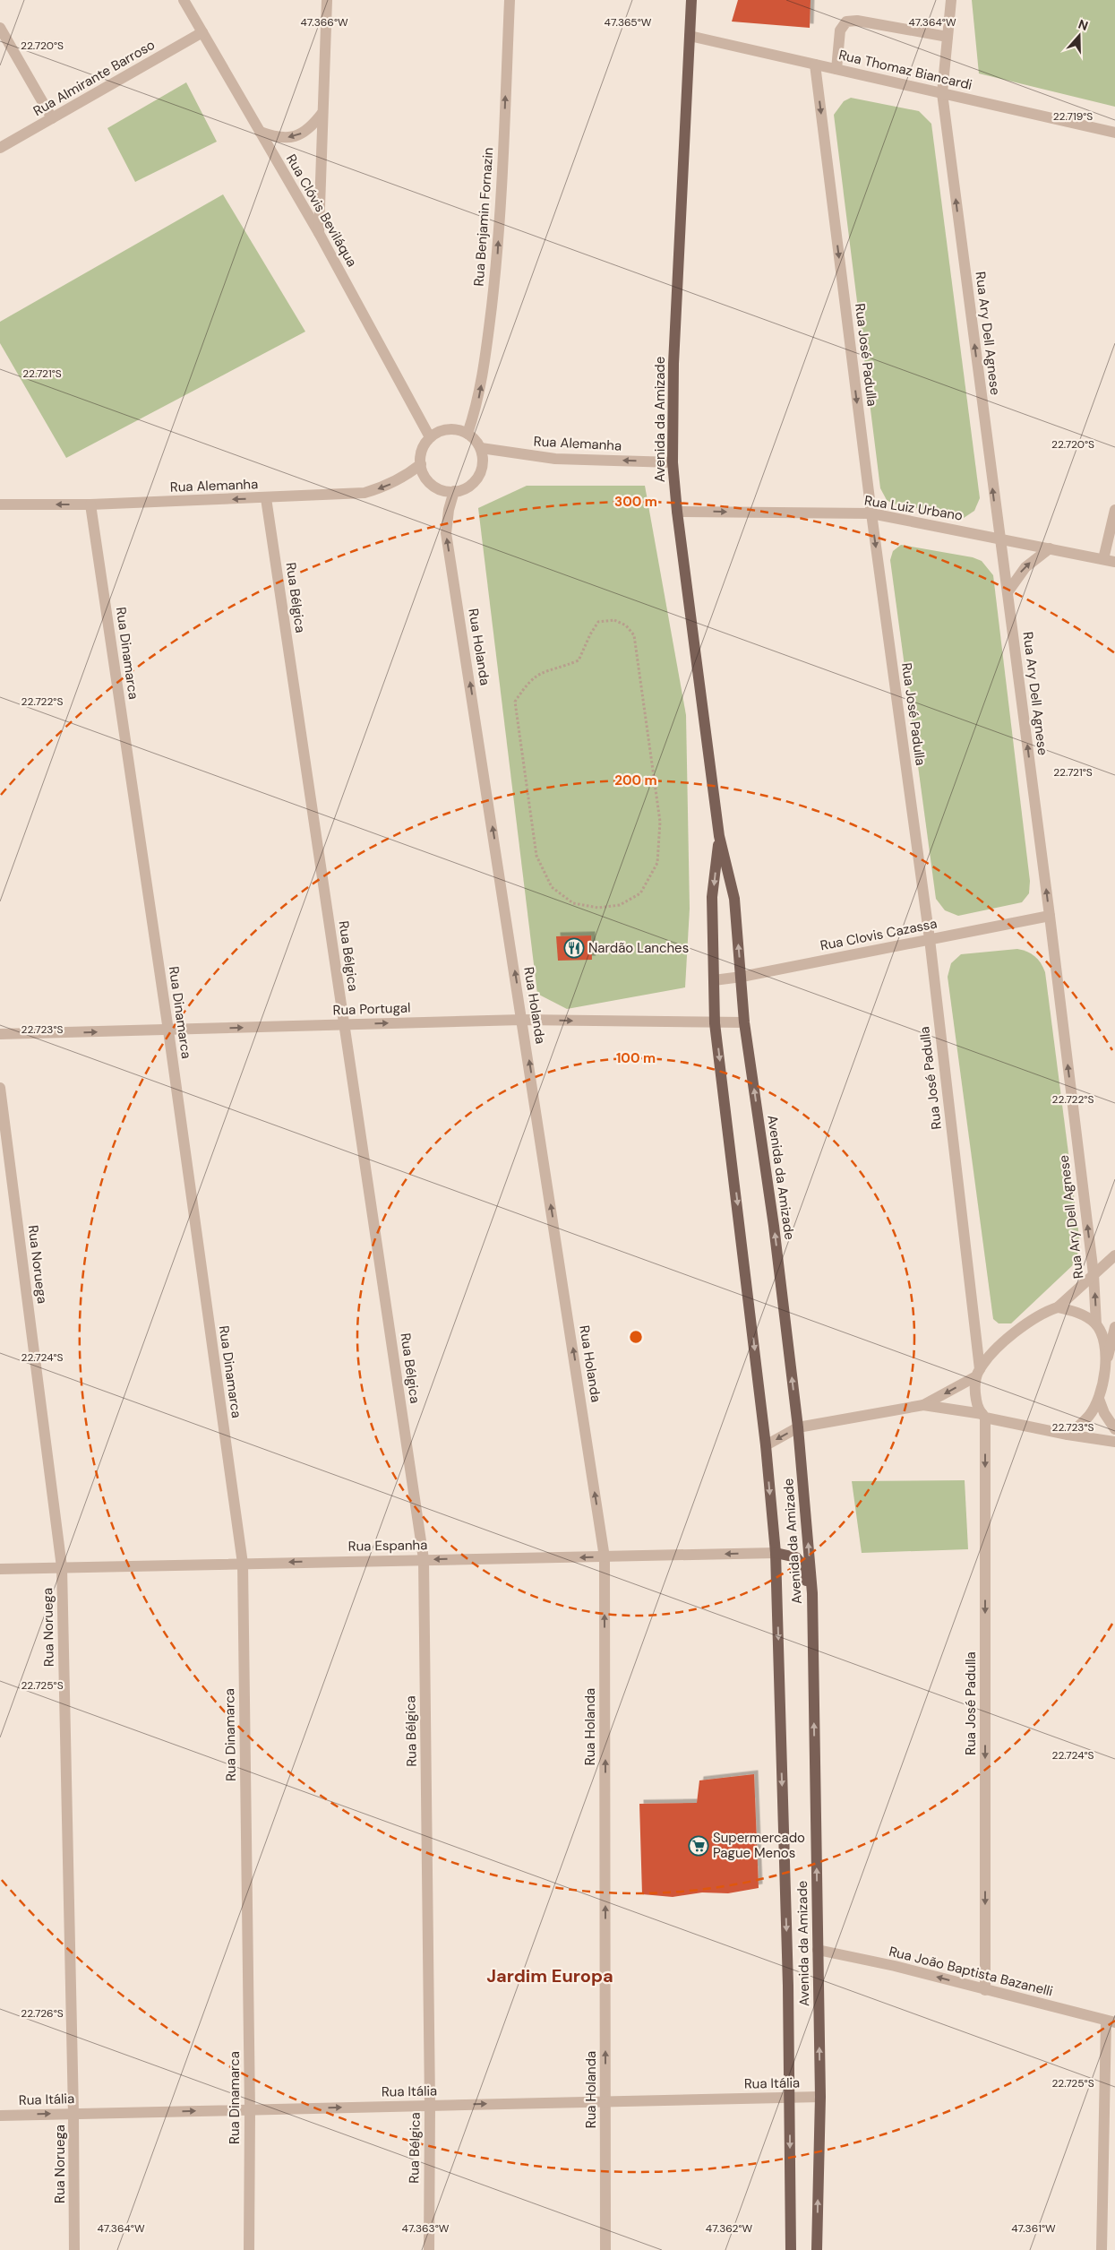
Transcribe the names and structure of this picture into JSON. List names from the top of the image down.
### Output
{
  "streets": {
    "main road": ["Avenida da Amizade"],
    "street": [
      "Rua Thomaz Biancardi",
      "Rua Almirante Barroso",
      "Rua Clóvis Beviláqua",
      "Rua Benjamin Fornazin",
      "Rua Ary Dell Agnese",
      "Rua José Padulla",
      "Rua Alemanha",
      "Rua Luiz Urbano",
      "Rua Bélgica",
      "Rua Holanda",
      "Rua Dinamarca",
      "Rua Clovis Cazassa",
      "Rua Portugal",
      "Rua Noruega",
      "Rua Espanha",
      "Rua João Baptista Bazanelli",
      "Rua Itália"
    ]
  },
  "crossings": [
    ["Rua Thomaz Biancardi", "Rua Ary Dell Agnese"],
    ["Rua Thomaz Biancardi", "Rua José Padulla"],
    ["Rua Thomaz Biancardi", "Avenida da Amizade"],
    ["Rua Almirante Barroso", "Rua Clóvis Beviláqua"],
    ["Rua Clóvis Beviláqua", "Rua Benjamin Fornazin"],
    ["Rua Clóvis Beviláqua", "Rua Alemanha"],
    ["Rua Clóvis Beviláqua", "Rua Holanda"],
    ["Rua Benjamin Fornazin", "Rua Alemanha"],
    ["Rua Benjamin Fornazin", "Rua Holanda"],
    ["Rua Ary Dell Agnese", "Rua José Padulla"],
    ["Rua Ary Dell Agnese", "Rua Luiz Urbano"],
    ["Rua Ary Dell Agnese", "Rua Clovis Cazassa"],
    ["Rua José Padulla", "Rua Luiz Urbano"],
    ["Rua José Padulla", "Rua Clovis Cazassa"],
    ["Rua José Padulla", "Rua João Baptista Bazanelli"],
    ["Avenida da Amizade", "Rua Alemanha"],
    ["Avenida da Amizade", "Rua Luiz Urbano"],
    ["Avenida da Amizade", "Rua Clovis Cazassa"],
    ["Avenida da Amizade", "Rua Portugal"],
    ["Avenida da Amizade", "Rua Espanha"],
    ["Avenida da Amizade", "Rua João Baptista Bazanelli"],
    ["Avenida da Amizade", "Rua Itália"],
    ["Rua Alemanha", "Rua Bélgica"],
    ["Rua Alemanha", "Rua Holanda"],
    ["Rua Alemanha", "Rua Dinamarca"],
    ["Rua Bélgica", "Rua Portugal"],
    ["Rua Bélgica", "Rua Espanha"],
    ["Rua Bélgica", "Rua Itália"],
    ["Rua Holanda", "Rua Portugal"],
    ["Rua Holanda", "Rua Espanha"],
    ["Rua Holanda", "Rua Itália"],
    ["Rua Dinamarca", "Rua Portugal"],
    ["Rua Dinamarca", "Rua Espanha"],
    ["Rua Dinamarca", "Rua Itália"],
    ["Rua Noruega", "Rua Espanha"],
    ["Rua Noruega", "Rua Itália"]
  ],
  "one_way": [
    "Rua Benjamin Fornazin",
    "Rua Ary Dell Agnese",
    "Rua José Padulla",
    "Rua Alemanha",
    "Rua Luiz Urbano",
    "Rua Holanda",
    "Rua Portugal",
    "Rua Espanha",
    "Rua João Baptista Bazanelli",
    "Rua Itália"
  ],
  "districts": ["Jardim Europa"],
  "places": {
    "restaurant": ["Nardão Lanches"],
    "supermarket": ["Supermercado Pague Menos"]
  },
  "north": "top",
  "coordinates": [
    "47.365°W",
    "47.364°W",
    "47.366°W",
    "22.720°S",
    "22.719°S",
    "22.721°S",
    "22.722°S",
    "22.723°S",
    "22.724°S",
    "22.725°S",
    "22.726°S",
    "47.363°W",
    "47.362°W",
    "47.361°W"
  ],
  "rings": ["300 m", "200 m", "100 m"]
}
